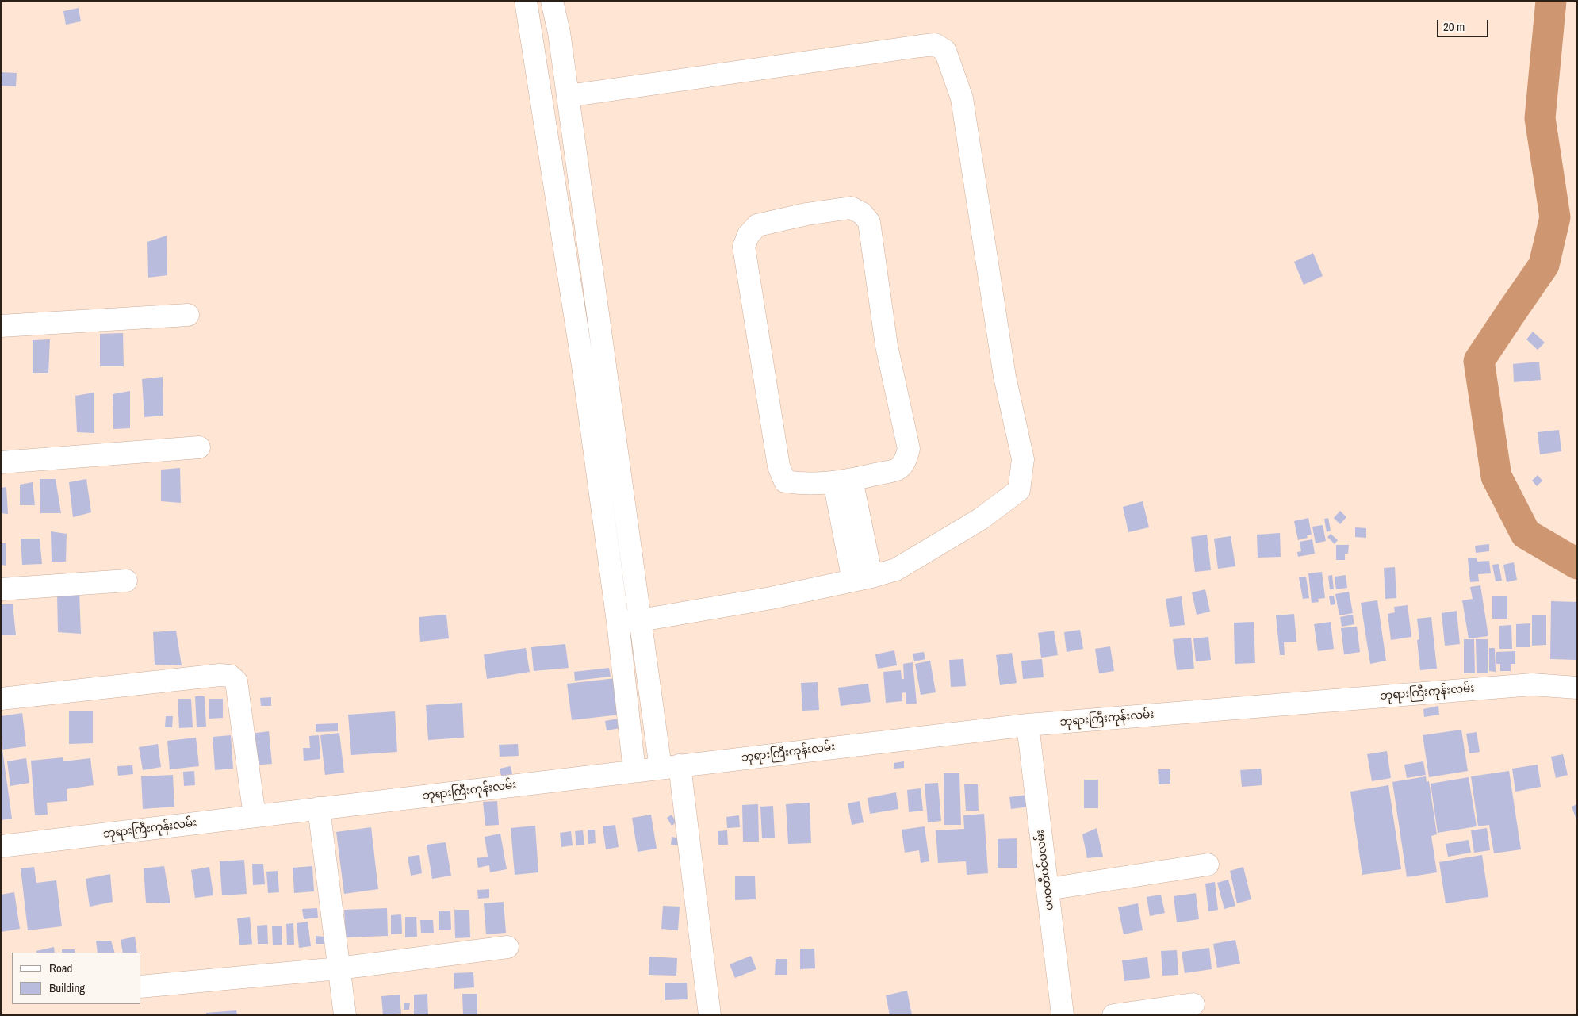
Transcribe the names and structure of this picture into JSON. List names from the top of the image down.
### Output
{
  "streets": {
    "street": ["ဘုရားကြီးကုန်းလမ်း", "ပပဝတီပင်မလမ်း"]
  },
  "crossings": [
    ["ဘုရားကြီးကုန်းလမ်း", "ပပဝတီပင်မလမ်း"]
  ],
  "legend": ["Road", "Building"],
  "scale_bar": "20 m"
}
